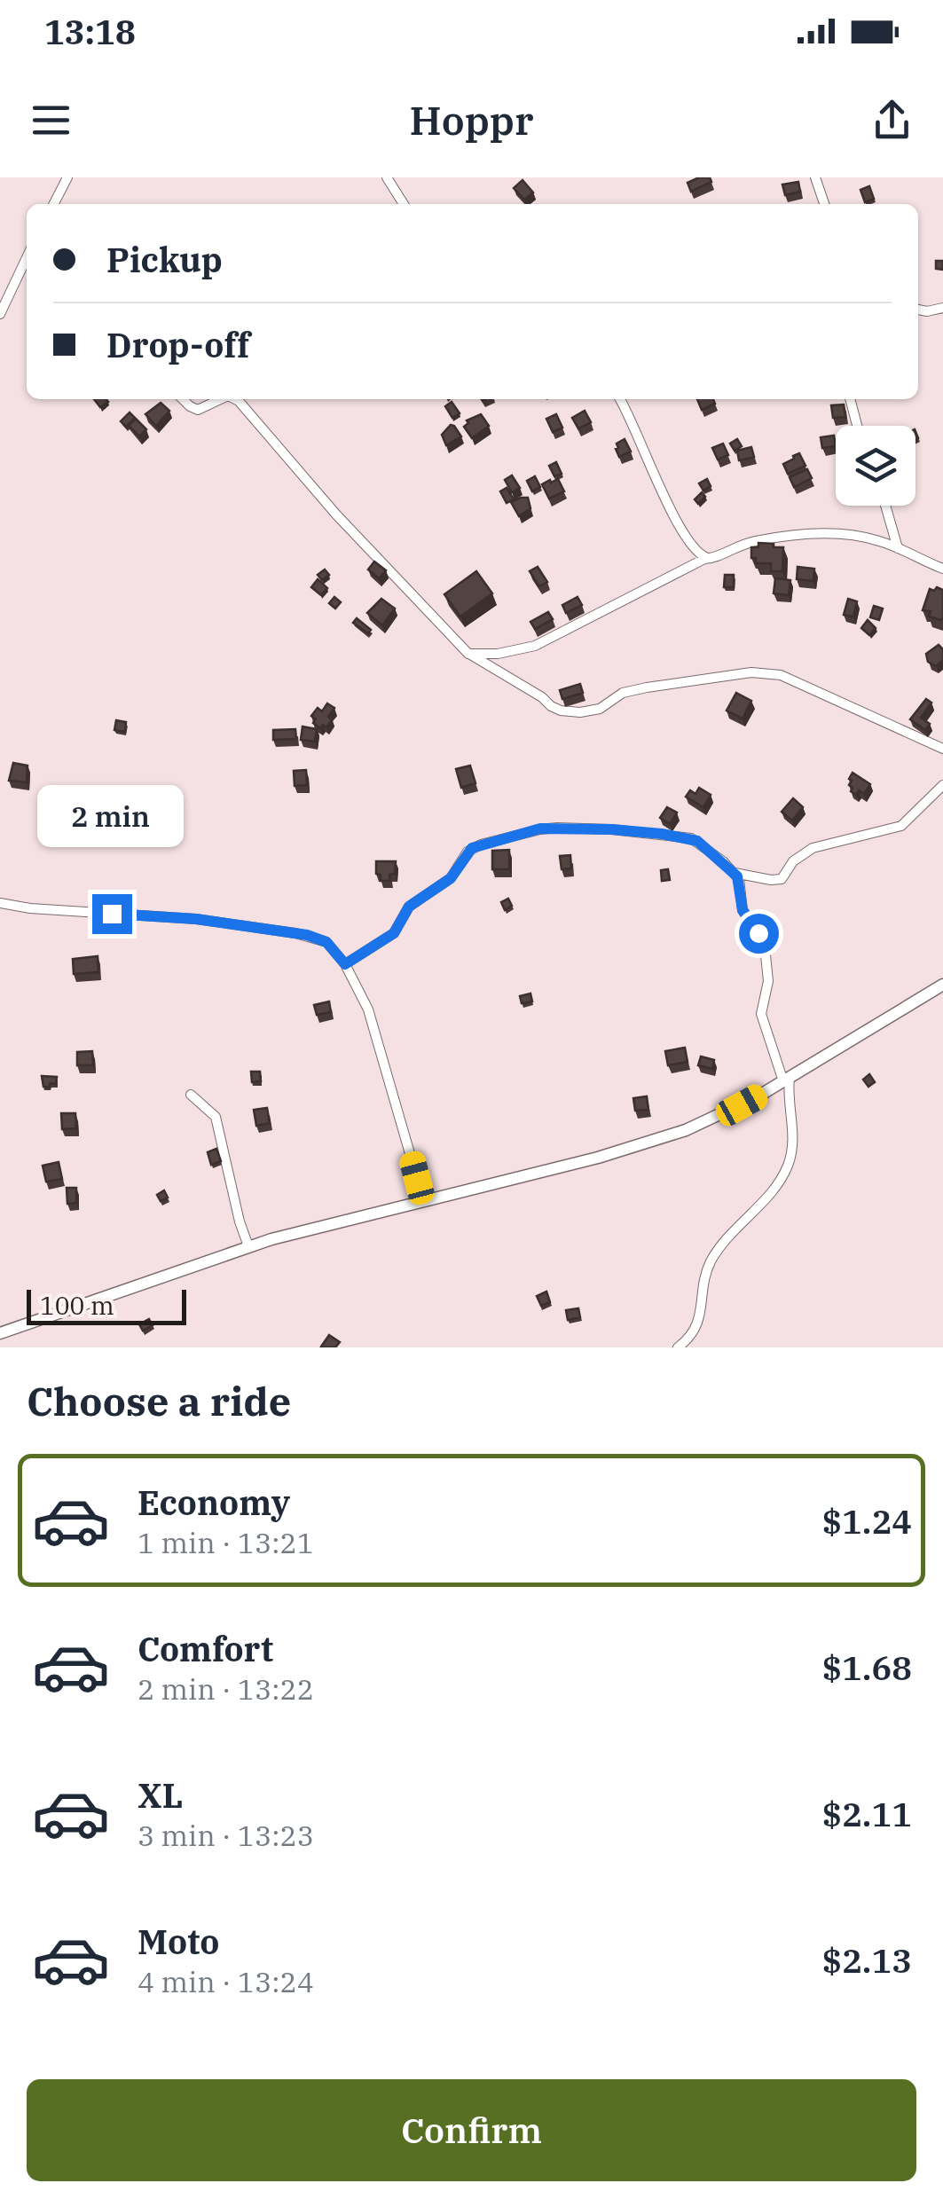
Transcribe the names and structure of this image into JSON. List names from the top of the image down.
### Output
{
  "scale_bar": "100 m",
  "page": {
    "status": "13:18",
    "header": "Hoppr",
    "banner": ["Pickup", "Drop-off"],
    "bubble": "2 min",
    "scale": "100 m",
    "heading": "Choose a ride",
    "list": [
      {
        "name": "Economy",
        "note": "1 min · 13:21",
        "value": "$1.24"
      },
      {
        "name": "Comfort",
        "note": "2 min · 13:22",
        "value": "$1.68"
      },
      {
        "name": "XL",
        "note": "3 min · 13:23",
        "value": "$2.11"
      },
      {
        "name": "Moto",
        "note": "4 min · 13:24",
        "value": "$2.13"
      }
    ],
    "buttons": "Confirm"
  }
}
